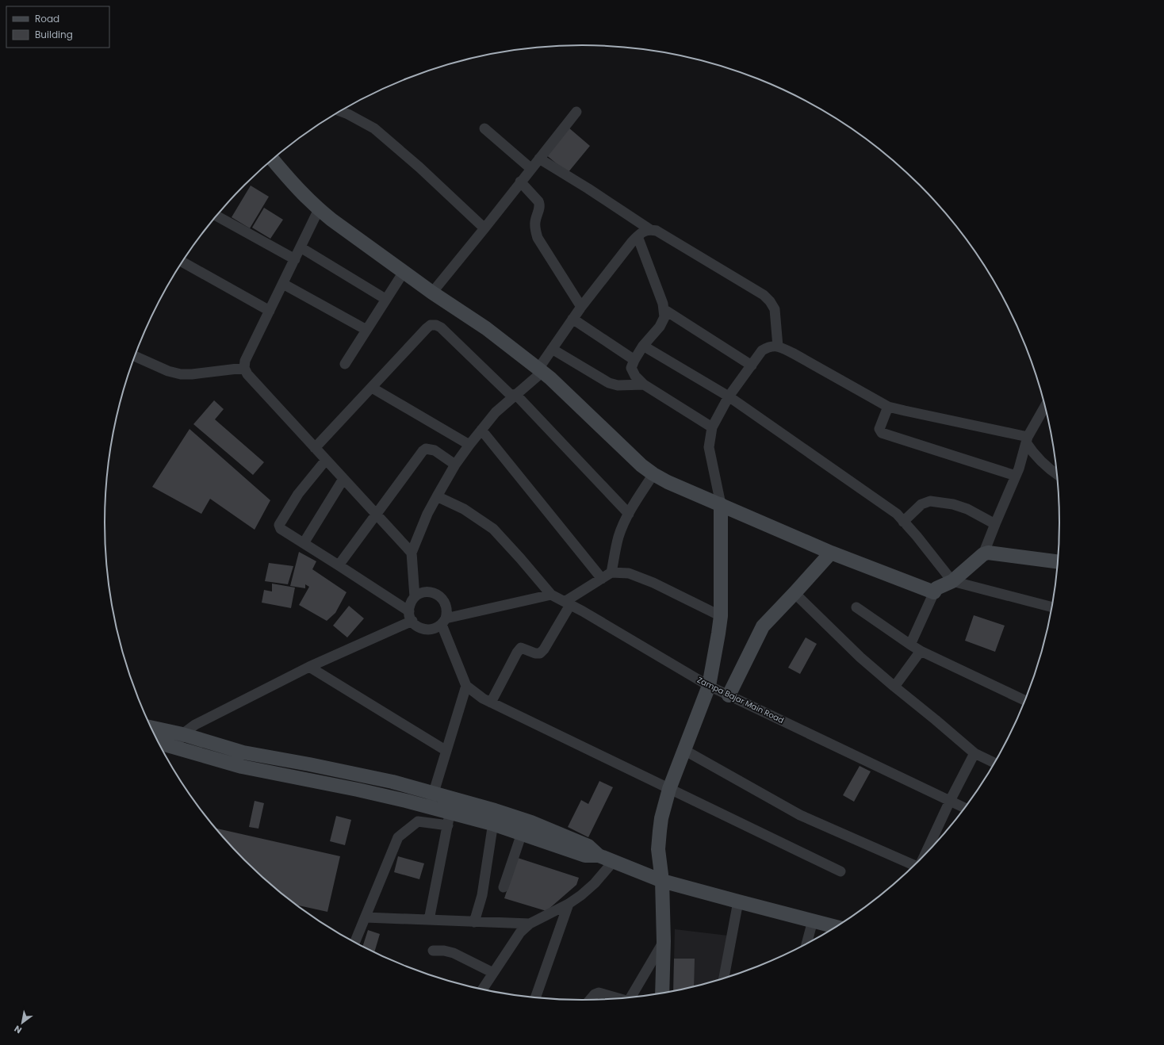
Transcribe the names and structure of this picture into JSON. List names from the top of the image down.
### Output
{
  "streets": {
    "street": ["Zampa Bajar Main Road"]
  },
  "legend": ["Road", "Building"],
  "north": "bottom left"
}
